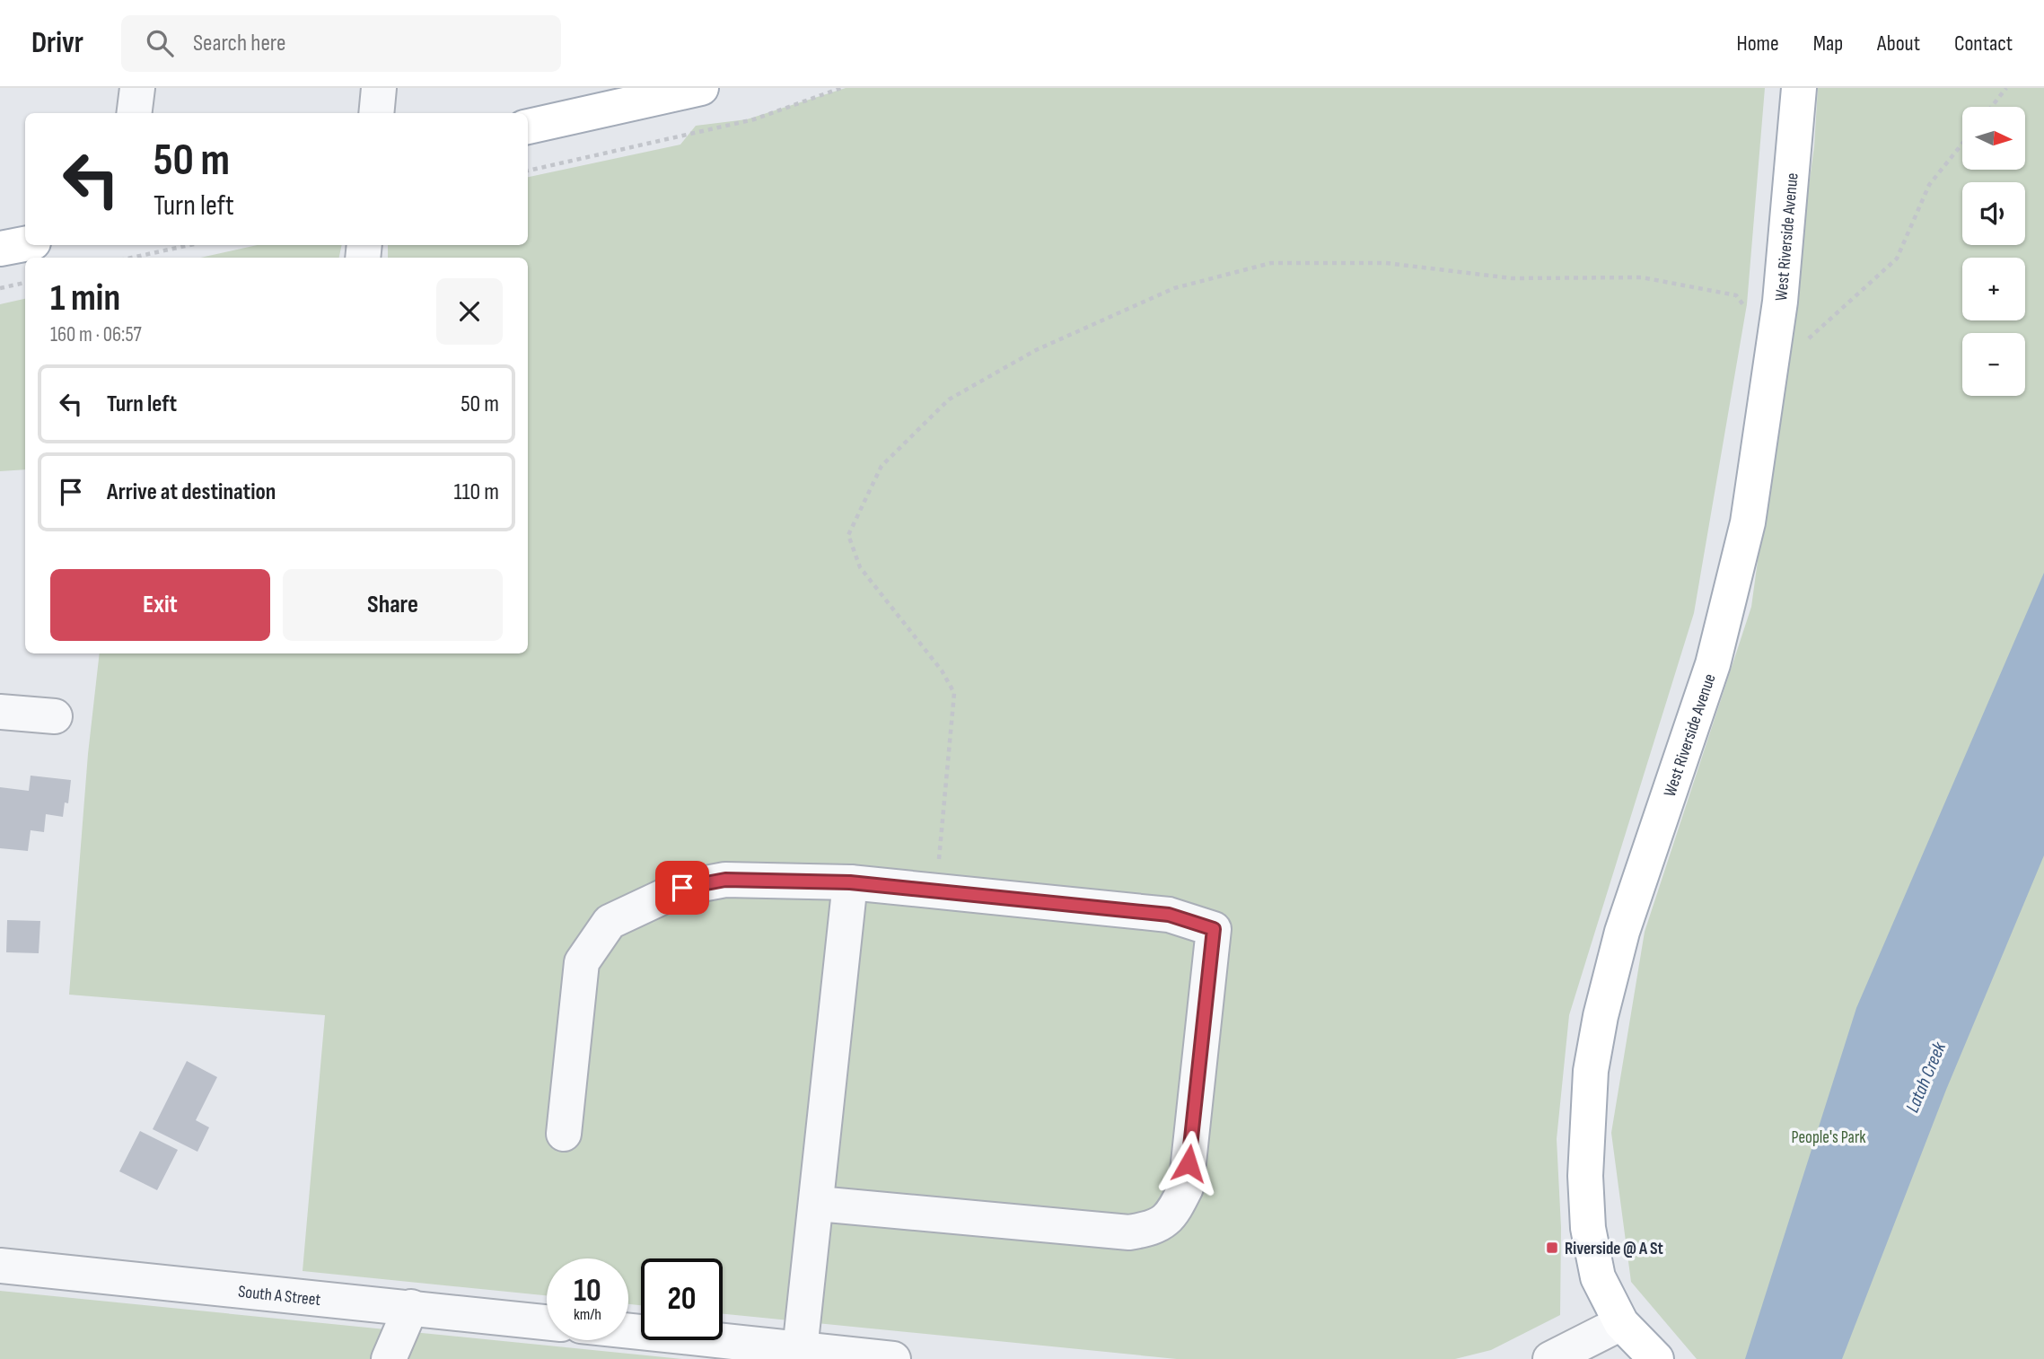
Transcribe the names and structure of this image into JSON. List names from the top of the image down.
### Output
{
  "streets": {
    "main road": ["West Riverside Avenue"],
    "street": ["South A Street"]
  },
  "water": ["Latah Creek"],
  "parks": ["People's Park"],
  "places": {
    "transit": ["Riverside @ A St"]
  },
  "north": "right",
  "page": {
    "header": "Drivr",
    "search": "Search here",
    "nav": [
      "Home",
      "Map",
      "About",
      "Contact"
    ],
    "map_buttons": ["+", "−"],
    "turn": ["50 m", "Turn left"],
    "heading": ["1 min", "160 m · 06:57"],
    "list": [
      {
        "name": "Turn left",
        "value": "50 m"
      },
      {
        "name": "Arrive at destination",
        "value": "110 m"
      }
    ],
    "buttons": ["Exit", "Share"],
    "speed": "10 km/h",
    "limit": "20"
  }
}
